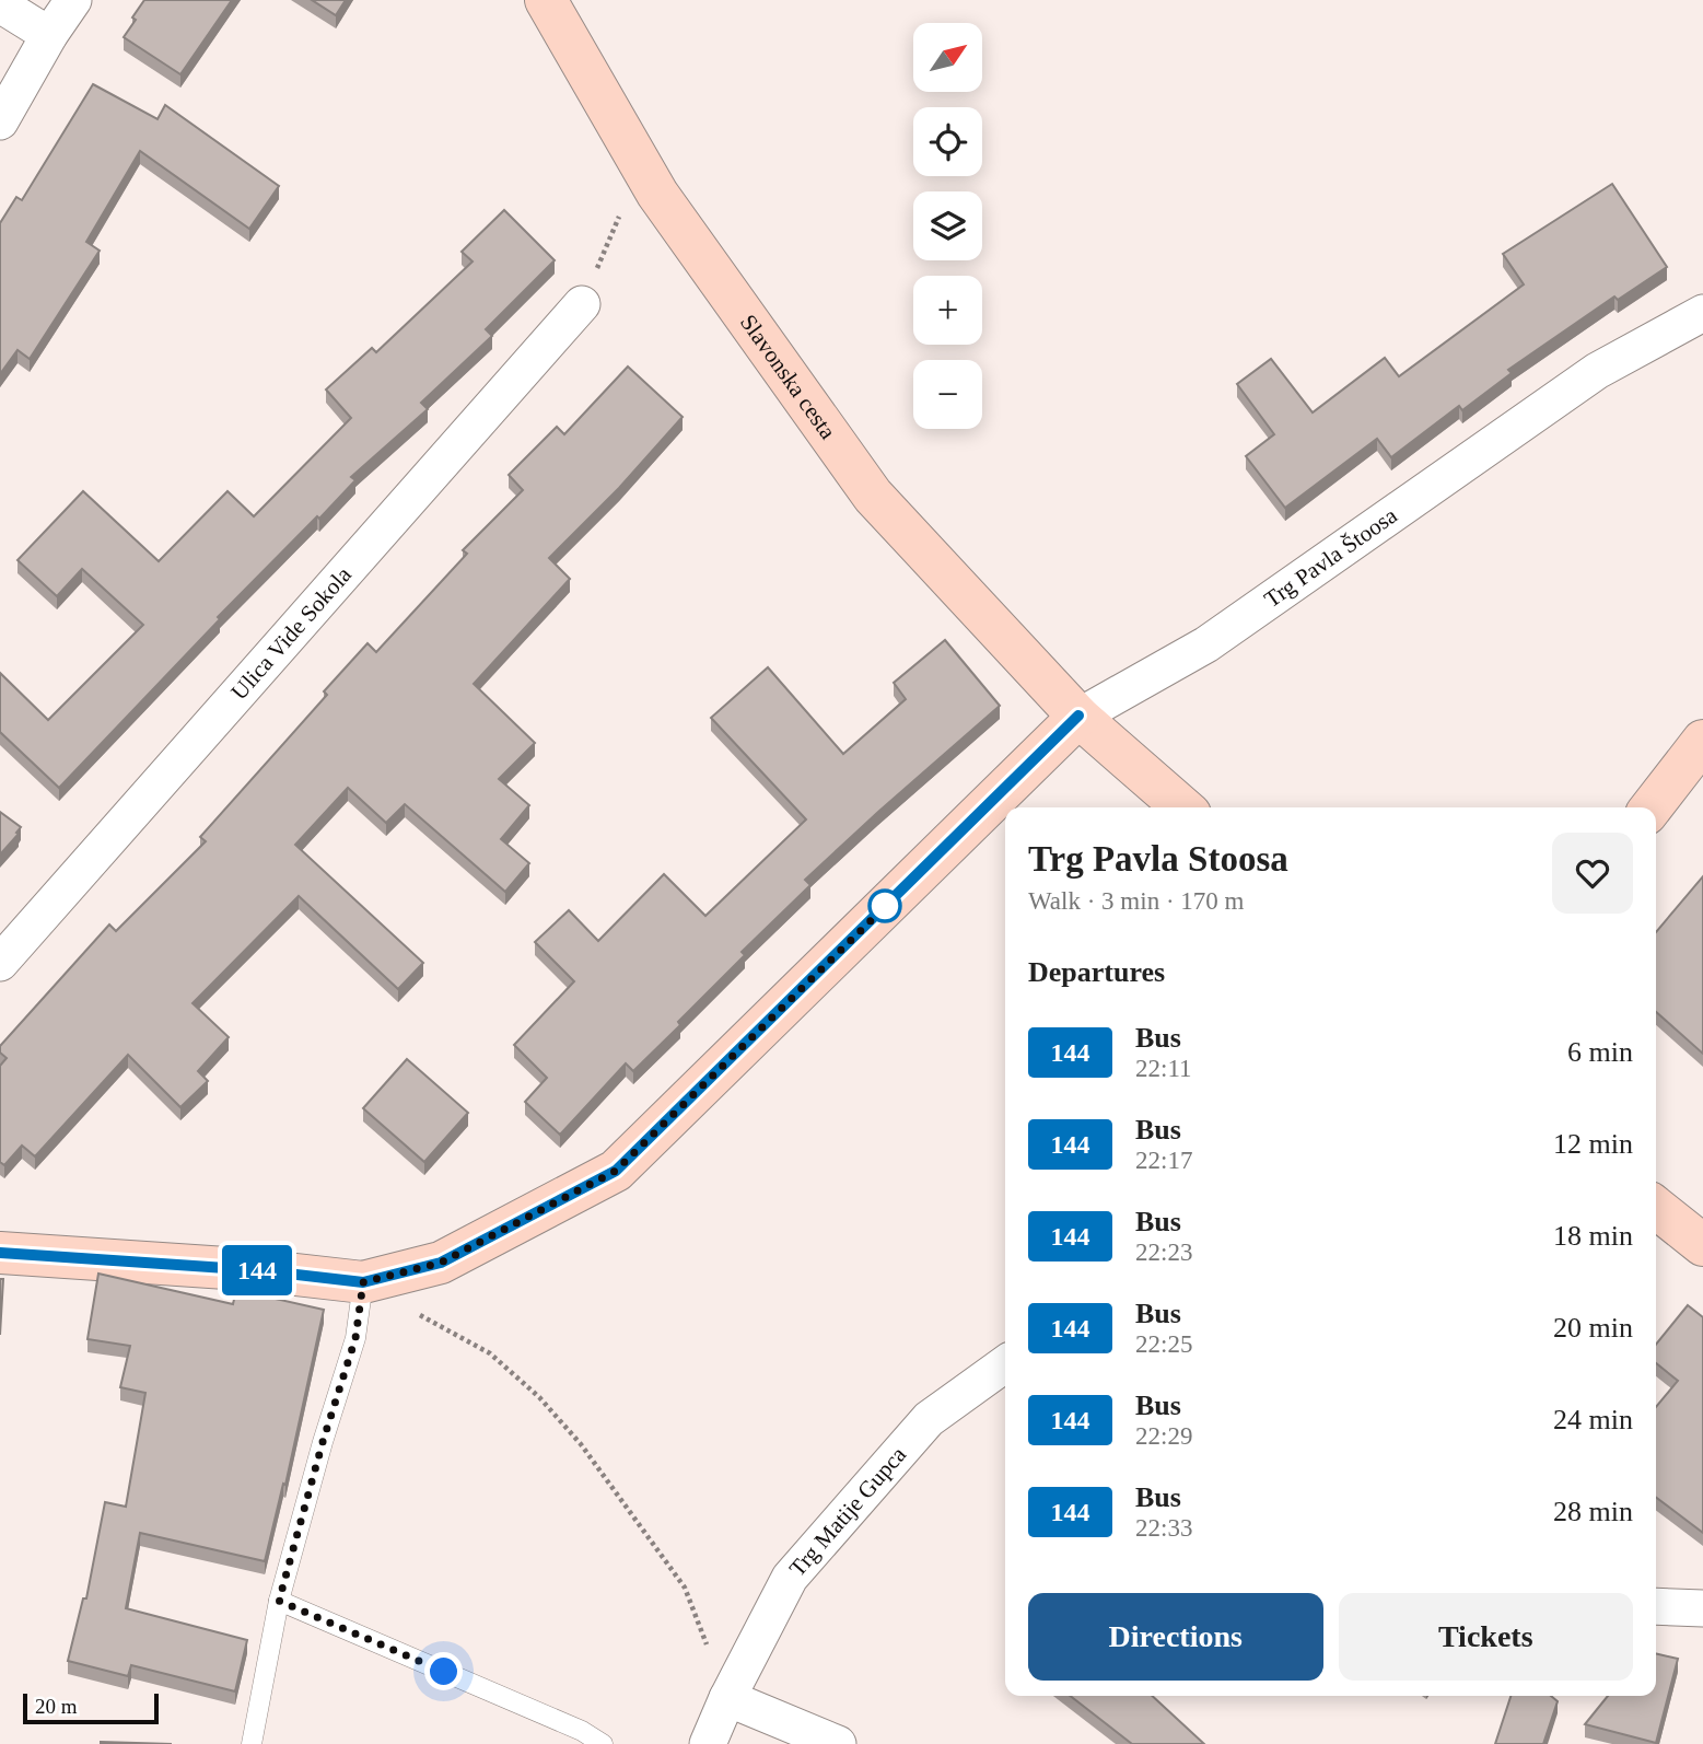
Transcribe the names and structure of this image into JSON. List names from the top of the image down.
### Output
{
  "streets": {
    "street": [
      "Slavonska cesta",
      "Trg Pavla Štoosa",
      "Ulica Vide Sokola",
      "Trg Matije Gupca"
    ]
  },
  "crossings": [
    ["Slavonska cesta", "Trg Pavla Štoosa"]
  ],
  "lines": ["bus line 144"],
  "scale_bar": "20 m",
  "north": "top right",
  "page": {
    "on_map": "144",
    "map_buttons": ["+", "−"],
    "heading": [
      ["Trg Pavla Stoosa", "Walk · 3 min · 170 m"],
      "Departures"
    ],
    "list": [
      {
        "mark": "144",
        "name": "Bus",
        "note": "22:11",
        "value": "6 min"
      },
      {
        "mark": "144",
        "name": "Bus",
        "note": "22:17",
        "value": "12 min"
      },
      {
        "mark": "144",
        "name": "Bus",
        "note": "22:23",
        "value": "18 min"
      },
      {
        "mark": "144",
        "name": "Bus",
        "note": "22:25",
        "value": "20 min"
      },
      {
        "mark": "144",
        "name": "Bus",
        "note": "22:29",
        "value": "24 min"
      },
      {
        "mark": "144",
        "name": "Bus",
        "note": "22:33",
        "value": "28 min"
      }
    ],
    "buttons": ["Directions", "Tickets"],
    "scale": "20 m"
  }
}
